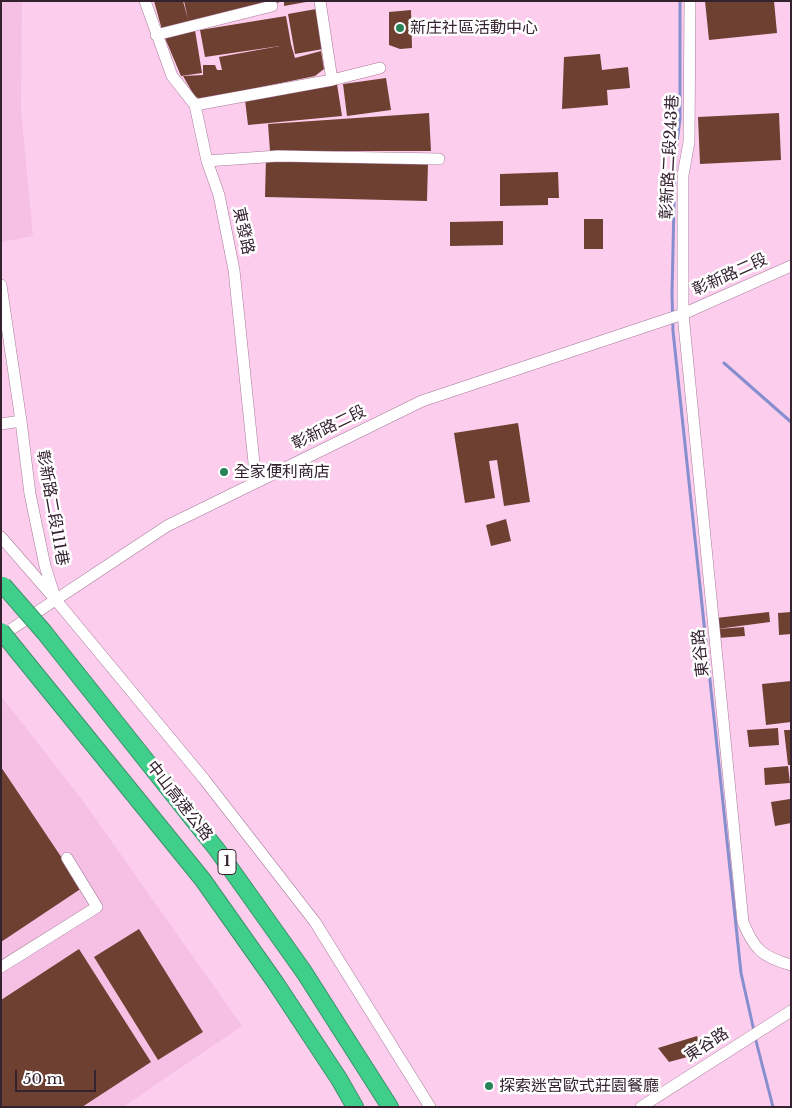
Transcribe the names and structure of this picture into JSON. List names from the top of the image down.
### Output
{
  "streets": {
    "highway": ["中山高速公路", "1"],
    "street": [
      "彰新路二段243巷",
      "東發路",
      "彰新路二段",
      "彰新路二段111巷",
      "東谷路"
    ]
  },
  "crossings": [
    ["彰新路二段243巷", "彰新路二段"],
    ["彰新路二段243巷", "東谷路"],
    ["東發路", "彰新路二段"],
    ["彰新路二段", "彰新路二段111巷"],
    ["彰新路二段", "東谷路"]
  ],
  "places": ["新庄社區活動中心", "全家便利商店", "探索迷宮歐式莊園餐廳"],
  "scale_bar": "50 m"
}
